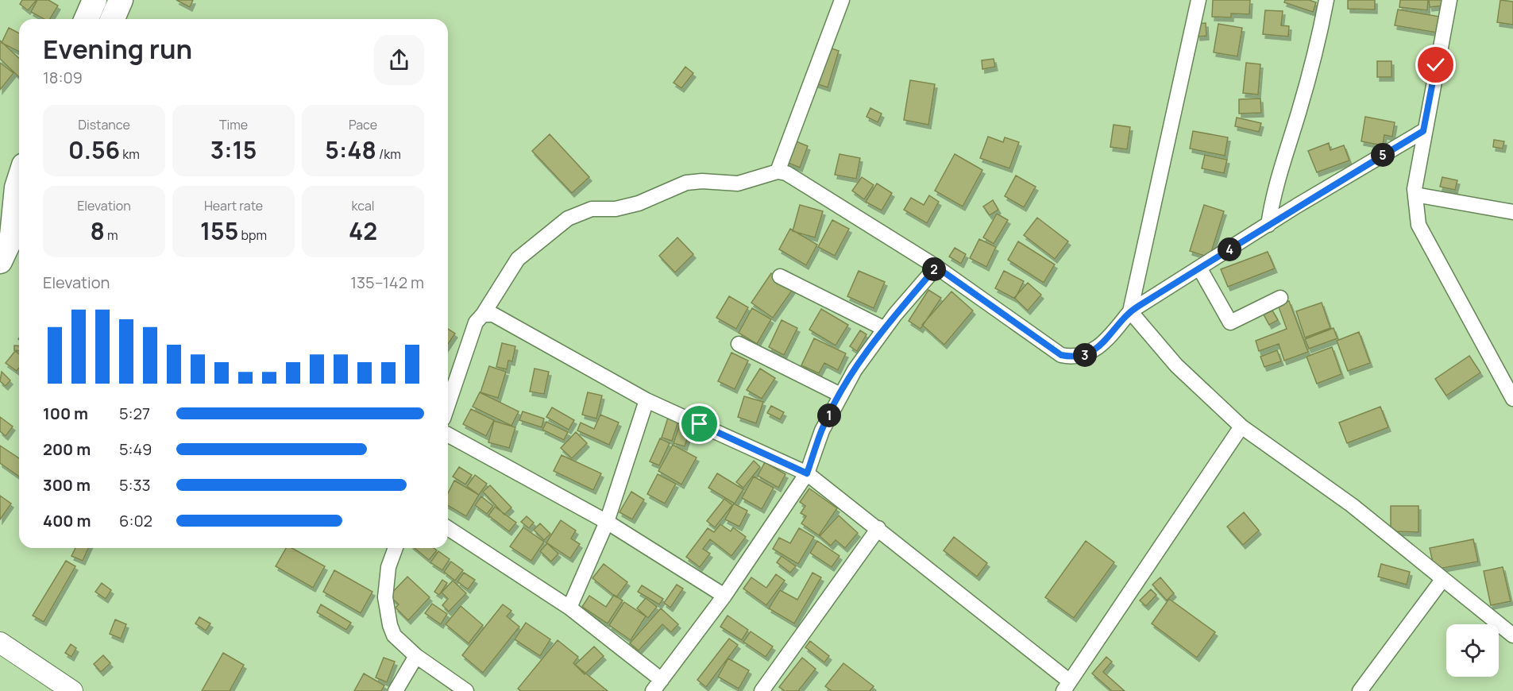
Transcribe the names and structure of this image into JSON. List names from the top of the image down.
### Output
{
  "page": {
    "heading": ["Evening run", "18:09"],
    "stats": [
      ["Distance", "0.56 km"],
      ["Time", "3:15"],
      ["Pace", "5:48 /km"],
      ["Elevation", "8 m"],
      ["Heart rate", "155 bpm"],
      ["kcal", "42"]
    ],
    "pins": [
      "5",
      "4",
      "2",
      "3",
      "1"
    ],
    "chart": ["Elevation", "135–142 m"],
    "list": [
      {
        "name": "100 m",
        "note": "5:27"
      },
      {
        "name": "200 m",
        "note": "5:49"
      },
      {
        "name": "300 m",
        "note": "5:33"
      },
      {
        "name": "400 m",
        "note": "6:02"
      }
    ]
  }
}
